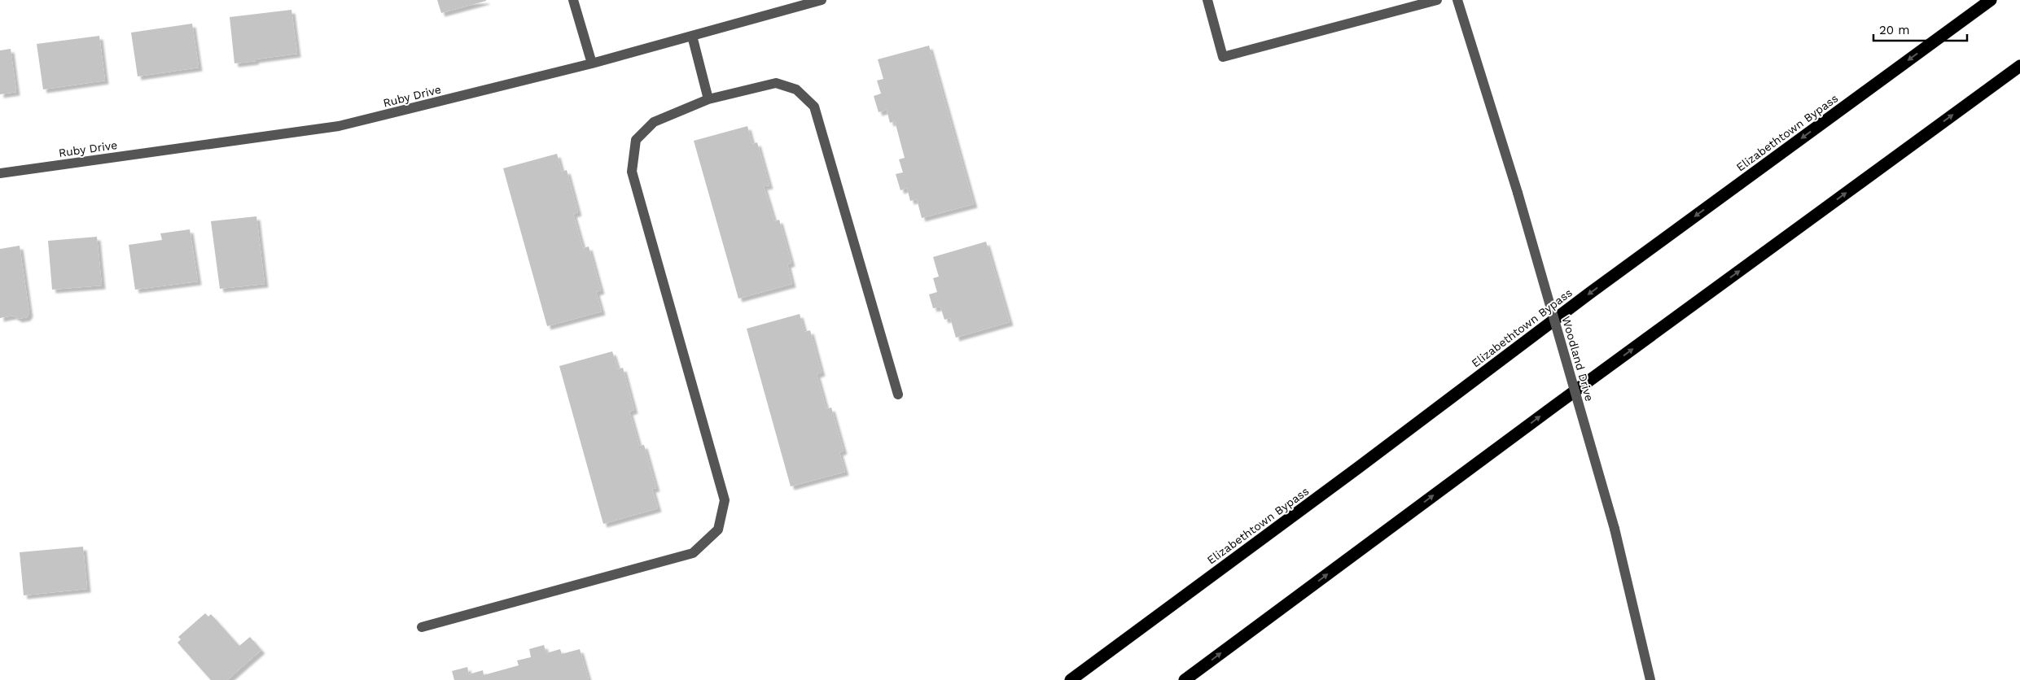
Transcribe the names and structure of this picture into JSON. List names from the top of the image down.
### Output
{
  "streets": {
    "highway": ["Elizabethtown Bypass"],
    "street": ["Ruby Drive", "Woodland Drive"]
  },
  "scale_bar": "20 m"
}
